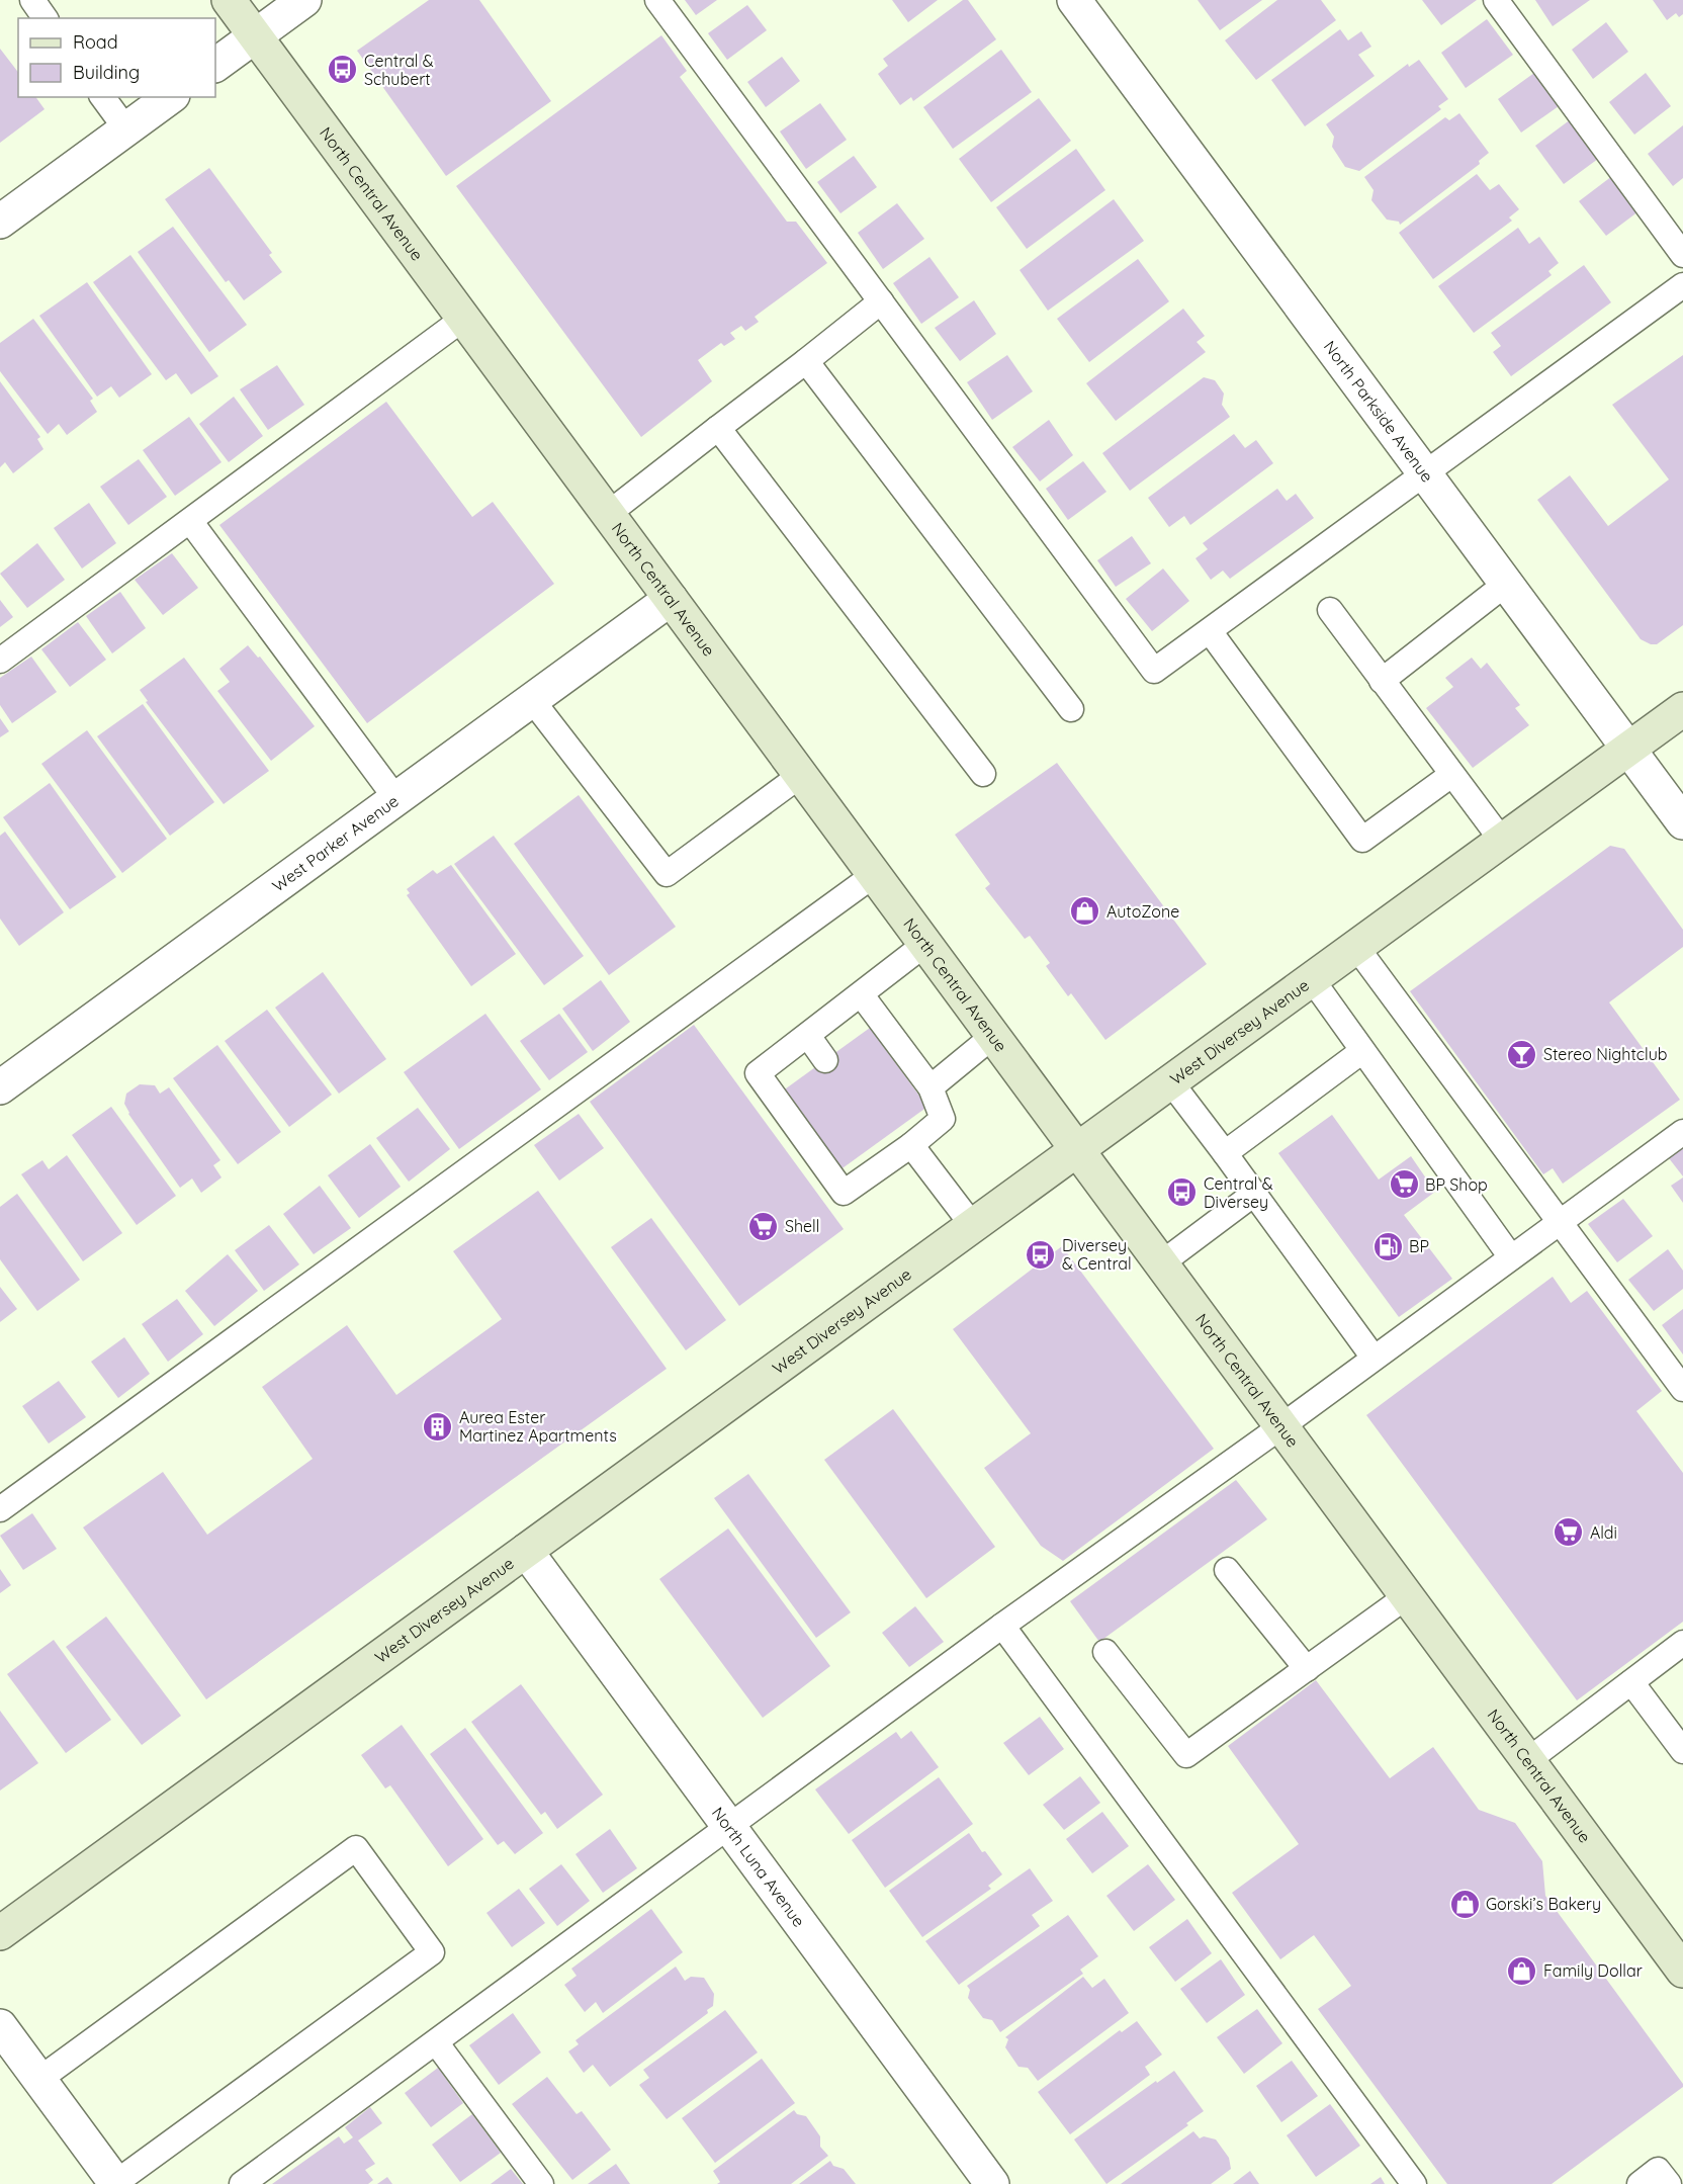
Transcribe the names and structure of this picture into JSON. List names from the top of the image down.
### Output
{
  "streets": {
    "main road": ["North Central Avenue", "West Diversey Avenue"],
    "street": ["North Parkside Avenue", "West Parker Avenue", "North Luna Avenue"]
  },
  "crossings": [
    ["North Central Avenue", "West Parker Avenue"],
    ["North Central Avenue", "West Diversey Avenue"],
    ["North Parkside Avenue", "West Diversey Avenue"],
    ["West Diversey Avenue", "North Luna Avenue"]
  ],
  "places": {
    "bus stop": ["Central & Schubert", "Central & Diversey", "Diversey & Central"],
    "shop": ["AutoZone", "Gorski’s Bakery", "Family Dollar"],
    "bar": ["Stereo Nightclub"],
    "supermarket": ["BP Shop", "Shell", "Aldi"],
    "fuel station": ["BP"],
    "building": ["Aurea Ester Martinez Apartments"]
  },
  "legend": ["Road", "Building"]
}
